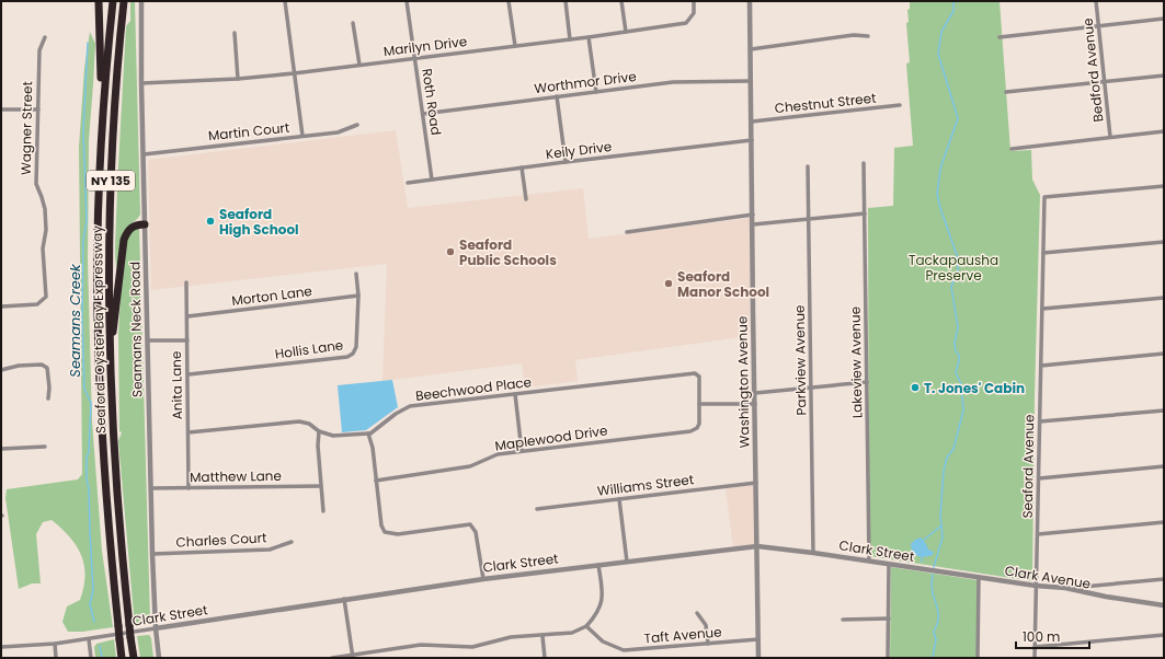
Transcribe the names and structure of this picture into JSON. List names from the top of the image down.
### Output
{
  "streets": {
    "highway": ["NY 135", "Seaford-Oyster Bay Expressway"],
    "street": [
      "Marilyn Drive",
      "Bedford Avenue",
      "Worthmor Drive",
      "Roth Road",
      "Chestnut Street",
      "Wagner Street",
      "Martin Court",
      "Keily Drive",
      "Morton Lane",
      "Seamans Neck Road",
      "Hollis Lane",
      "Parkview Avenue",
      "Lakeview Avenue",
      "Washington Avenue",
      "Anita Lane",
      "Beechwood Place",
      "Maplewood Drive",
      "Seaford Avenue",
      "Matthew Lane",
      "Williams Street",
      "Charles Court",
      "Clark Street",
      "Clark Avenue",
      "Taft Avenue"
    ]
  },
  "crossings": [
    ["Marilyn Drive", "Roth Road"],
    ["Marilyn Drive", "Seamans Neck Road"],
    ["Worthmor Drive", "Roth Road"],
    ["Worthmor Drive", "Washington Avenue"],
    ["Roth Road", "Keily Drive"],
    ["Chestnut Street", "Washington Avenue"],
    ["Martin Court", "Seamans Neck Road"],
    ["Keily Drive", "Washington Avenue"],
    ["Morton Lane", "Hollis Lane"],
    ["Morton Lane", "Anita Lane"],
    ["Seaford-Oyster Bay Expressway", "Clark Street"],
    ["Seamans Neck Road", "Matthew Lane"],
    ["Seamans Neck Road", "Charles Court"],
    ["Seamans Neck Road", "Clark Street"],
    ["Hollis Lane", "Anita Lane"],
    ["Parkview Avenue", "Clark Street"],
    ["Lakeview Avenue", "Clark Street"],
    ["Washington Avenue", "Williams Street"],
    ["Washington Avenue", "Clark Street"],
    ["Washington Avenue", "Taft Avenue"],
    ["Anita Lane", "Matthew Lane"],
    ["Beechwood Place", "Maplewood Drive"],
    ["Seaford Avenue", "Clark Avenue"],
    ["Clark Street", "Clark Avenue"]
  ],
  "water": ["Seamans Creek"],
  "parks": ["Tackapausha Preserve"],
  "places": [
    "Seaford High School",
    "Seaford Public Schools",
    "Seaford Manor School",
    "T. Jones' Cabin"
  ],
  "scale_bar": "100 m"
}
